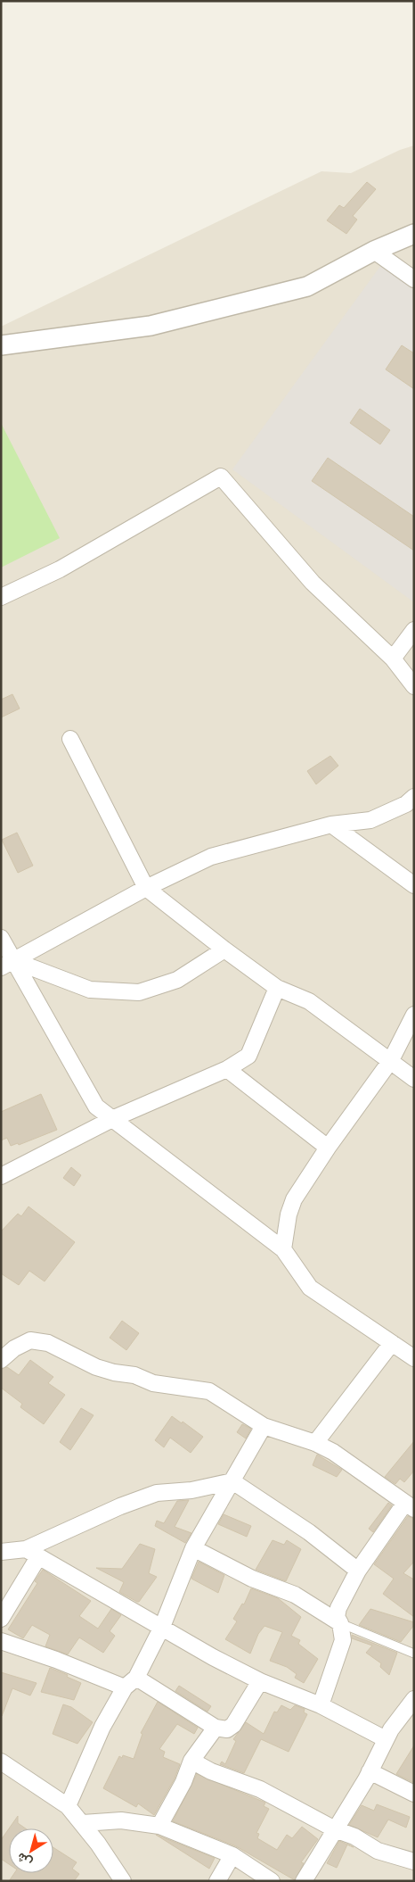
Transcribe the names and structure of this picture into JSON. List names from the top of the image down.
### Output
{
  "north": "bottom left"
}
